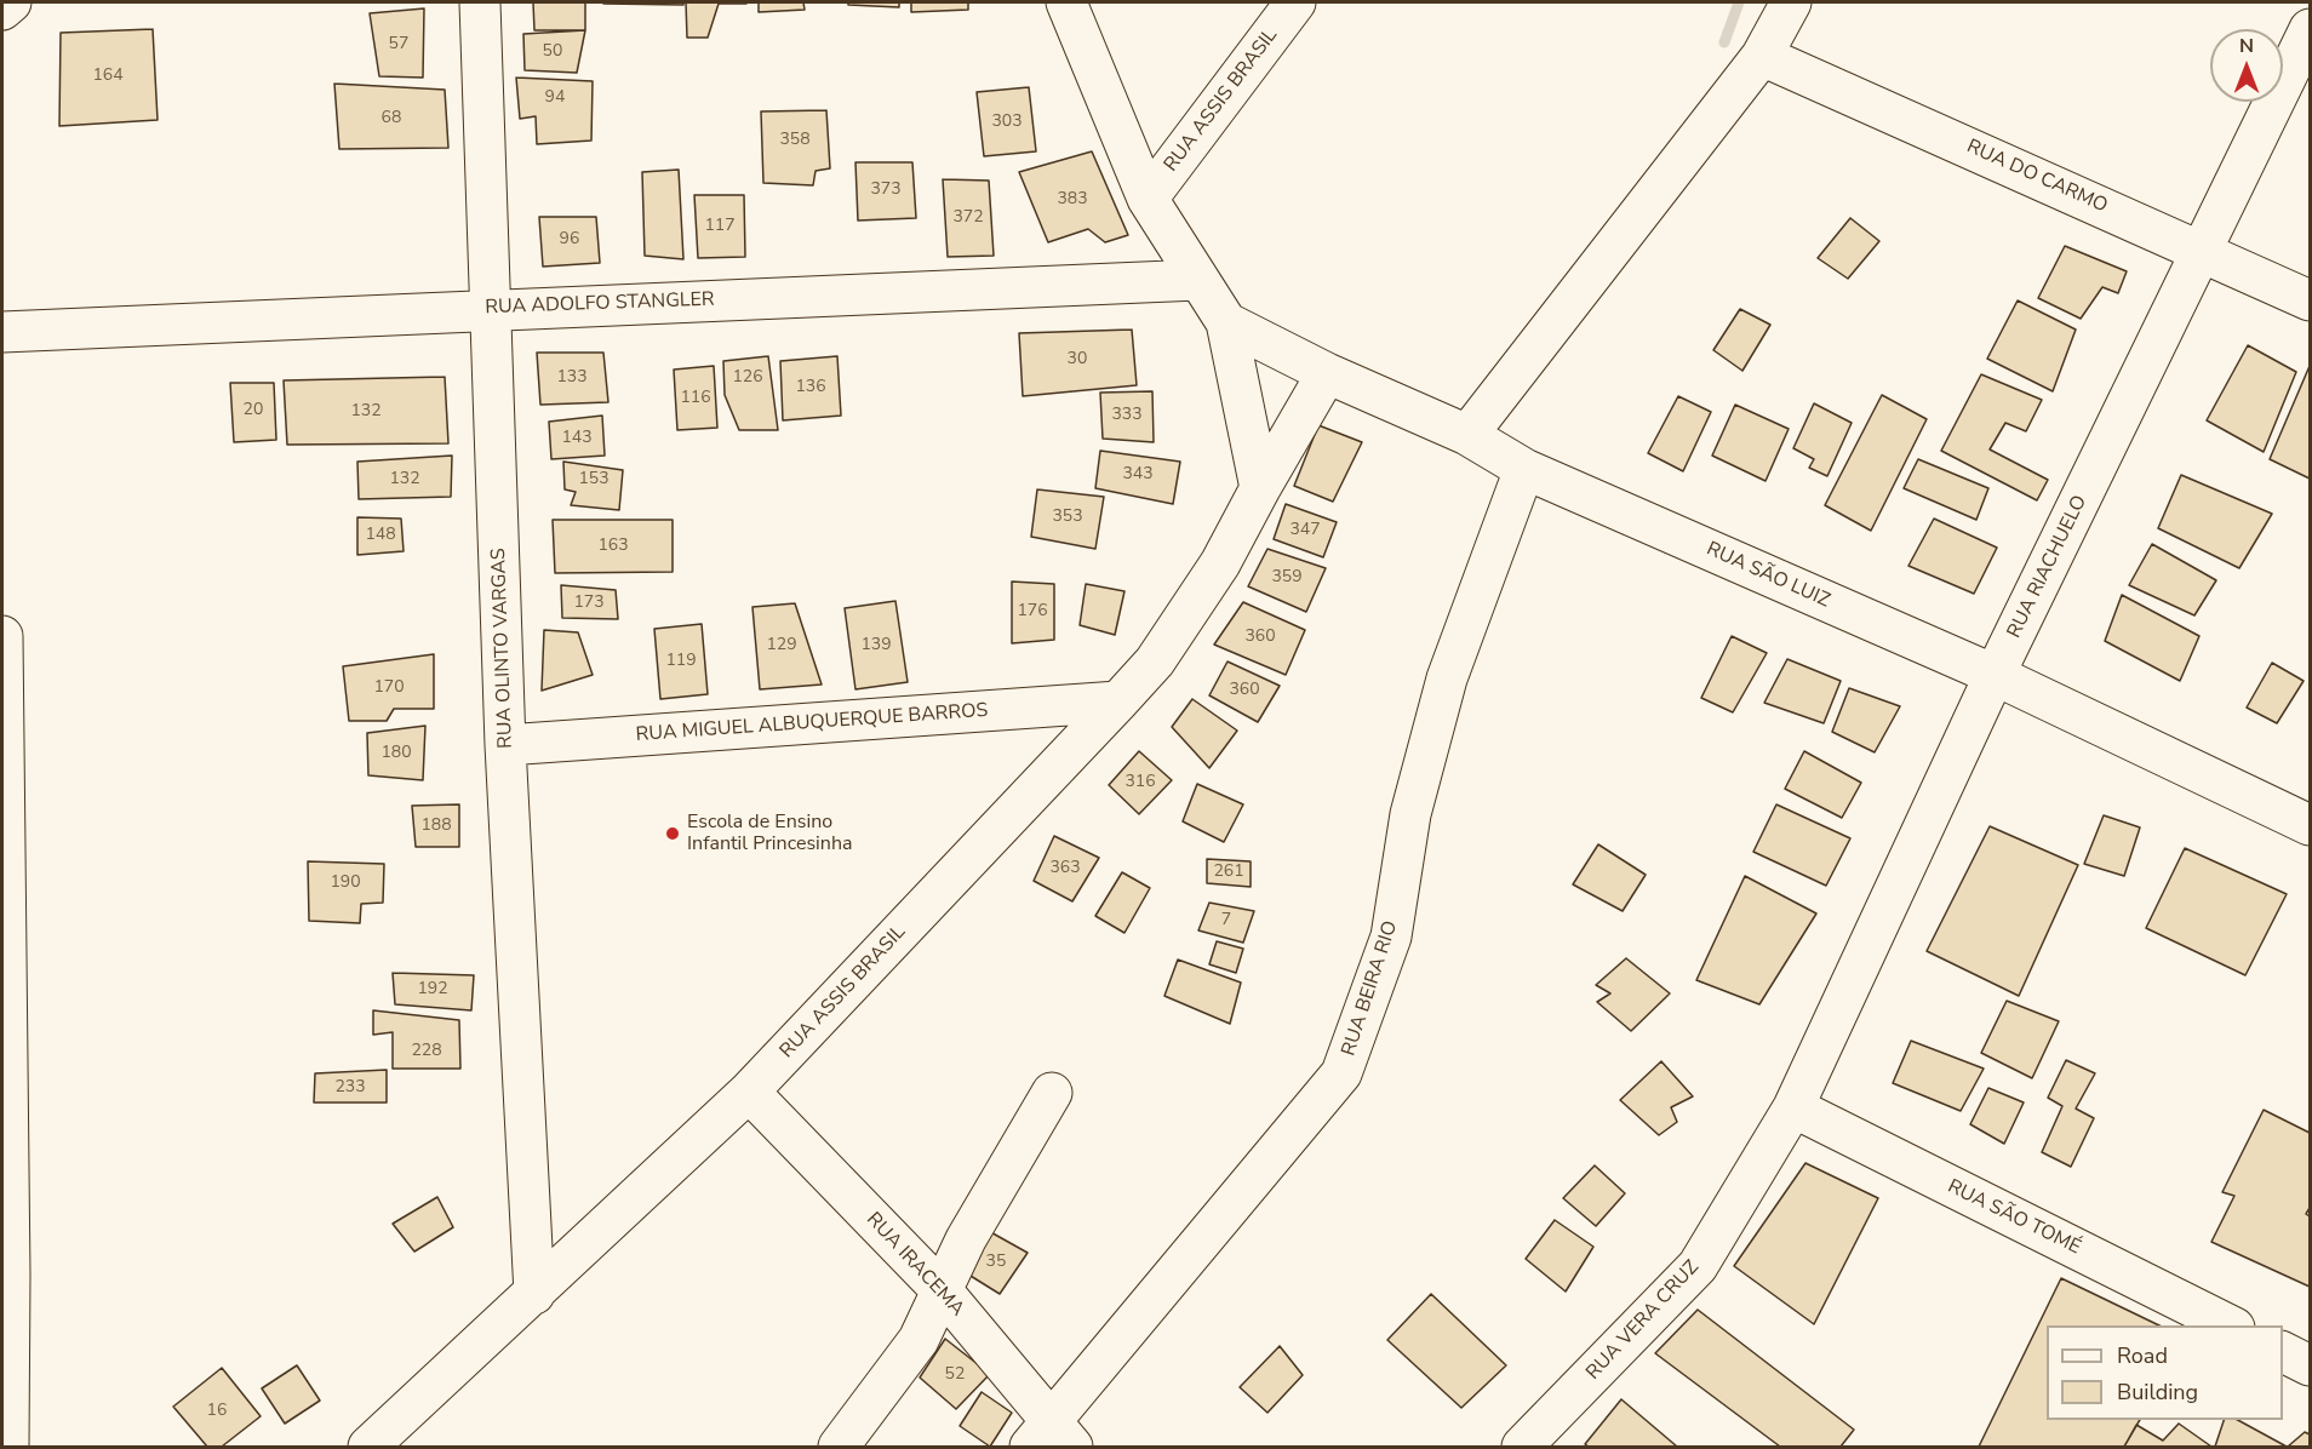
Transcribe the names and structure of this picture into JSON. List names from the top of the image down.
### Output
{
  "streets": {
    "street": [
      "RUA ASSIS BRASIL",
      "RUA DO CARMO",
      "RUA ADOLFO STANGLER",
      "RUA RIACHUELO",
      "RUA SÃO LUIZ",
      "RUA OLINTO VARGAS",
      "RUA MIGUEL ALBUQUERQUE BARROS",
      "RUA BEIRA RIO",
      "RUA SÃO TOMÉ",
      "RUA IRACEMA",
      "RUA VERA CRUZ"
    ]
  },
  "crossings": [
    ["RUA ASSIS BRASIL", "RUA SÃO LUIZ"],
    ["RUA ASSIS BRASIL", "RUA OLINTO VARGAS"],
    ["RUA ASSIS BRASIL", "RUA MIGUEL ALBUQUERQUE BARROS"],
    ["RUA ASSIS BRASIL", "RUA IRACEMA"],
    ["RUA DO CARMO", "RUA RIACHUELO"],
    ["RUA ADOLFO STANGLER", "RUA OLINTO VARGAS"],
    ["RUA RIACHUELO", "RUA SÃO LUIZ"],
    ["RUA RIACHUELO", "RUA SÃO TOMÉ"],
    ["RUA RIACHUELO", "RUA VERA CRUZ"],
    ["RUA SÃO LUIZ", "RUA BEIRA RIO"],
    ["RUA OLINTO VARGAS", "RUA MIGUEL ALBUQUERQUE BARROS"],
    ["RUA BEIRA RIO", "RUA IRACEMA"],
    ["RUA SÃO TOMÉ", "RUA VERA CRUZ"]
  ],
  "places": ["Escola de Ensino Infantil Princesinha"],
  "house_numbers": [
    "57",
    "50",
    "164",
    "94",
    "68",
    "303",
    "358",
    "373",
    "383",
    "372",
    "117",
    "96",
    "30",
    "133",
    "126",
    "136",
    "116",
    "20",
    "132",
    "333",
    "143",
    "343",
    "132",
    "153",
    "353",
    "347",
    "148",
    "163",
    "359",
    "173",
    "176",
    "360",
    "129",
    "139",
    "119",
    "170",
    "360",
    "180",
    "316",
    "188",
    "363",
    "261",
    "190",
    "7",
    "192",
    "228",
    "233",
    "35",
    "52",
    "16"
  ],
  "legend": ["Road", "Building"],
  "north": "top"
}
